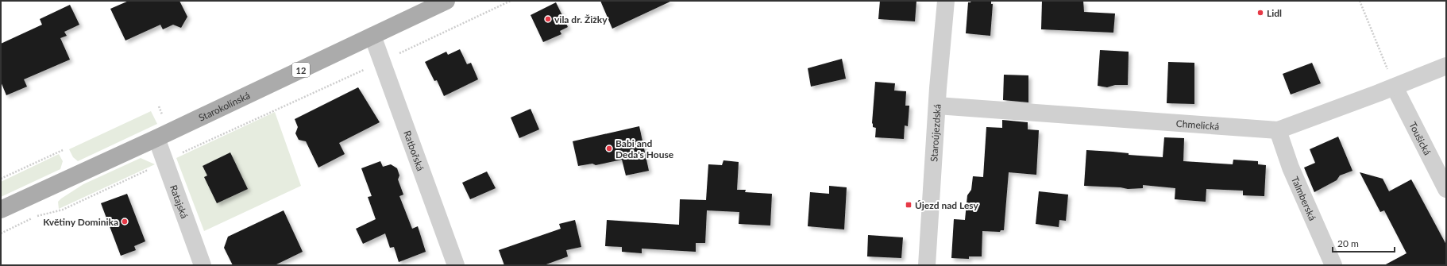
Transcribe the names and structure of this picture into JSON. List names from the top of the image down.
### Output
{
  "streets": {
    "main road": ["12", "Starokolínská"],
    "street": [
      "Chmelická",
      "Staroújezdská",
      "Toušická",
      "Ratbořská",
      "Talmberská",
      "Ratajská"
    ]
  },
  "crossings": [
    ["Starokolínská", "Ratbořská"],
    ["Starokolínská", "Ratajská"],
    ["Chmelická", "Staroújezdská"],
    ["Chmelická", "Toušická"],
    ["Chmelická", "Talmberská"]
  ],
  "places": {
    "other": [
      "Lidl",
      "vila dr. Žižky",
      "Babi and Deda's House",
      "Květiny Dominika"
    ],
    "transit": ["Újezd nad Lesy"]
  },
  "scale_bar": "20 m"
}
